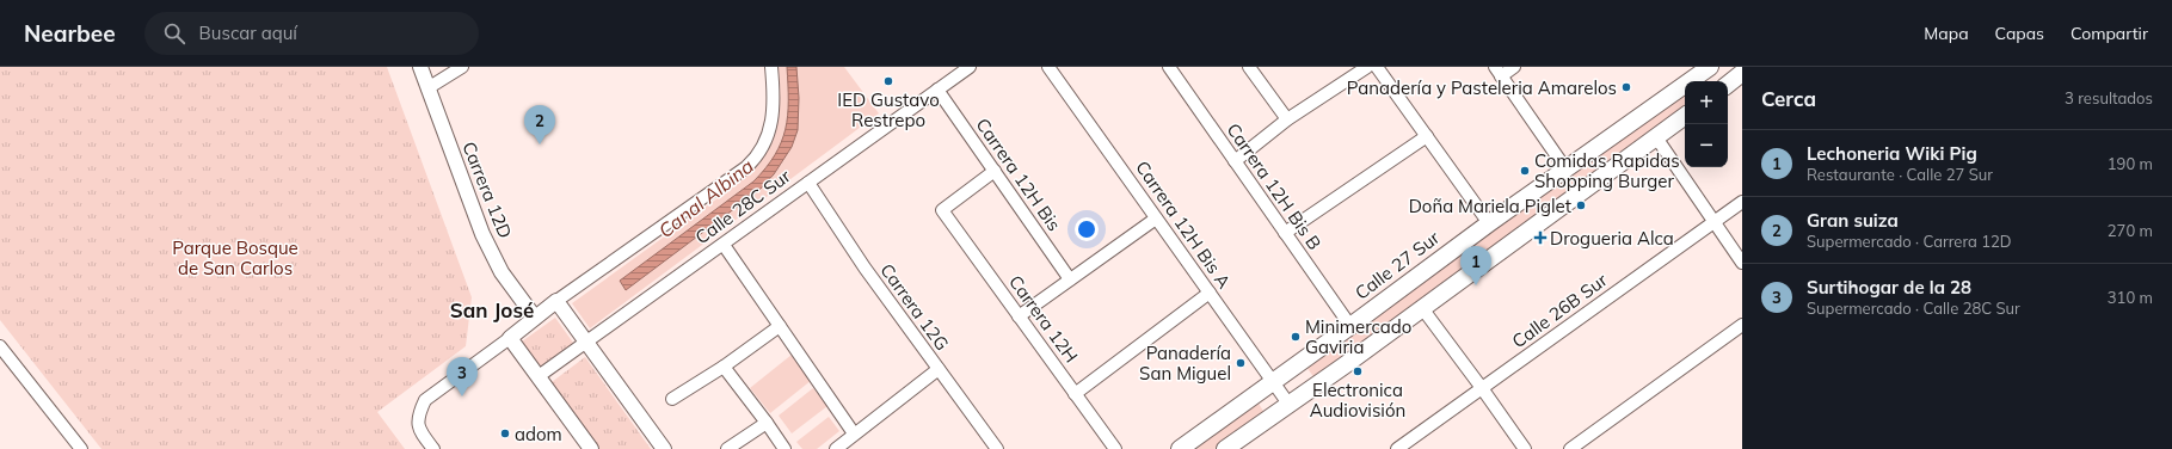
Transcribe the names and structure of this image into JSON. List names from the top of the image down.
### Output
{
  "streets": {
    "main road": ["Calle 27 Sur"],
    "street": [
      "Carrera 12H Bis",
      "Carrera 12H Bis B",
      "Carrera 12D",
      "Calle 28C Sur",
      "Carrera 12H Bis A",
      "Carrera 12G",
      "Calle 26B Sur",
      "Carrera 12H"
    ]
  },
  "crossings": [
    ["Carrera 12H Bis", "Calle 28C Sur"],
    ["Carrera 12H Bis", "Carrera 12H"],
    ["Carrera 12H Bis B", "Calle 27 Sur"],
    ["Carrera 12D", "Calle 28C Sur"],
    ["Calle 28C Sur", "Carrera 12G"],
    ["Carrera 12H Bis A", "Calle 27 Sur"]
  ],
  "districts": ["San José"],
  "water": ["Canal Albina"],
  "parks": ["Parque Bosque de San Carlos"],
  "places": {
    "other": [
      "IED Gustavo Restrepo",
      "Panadería y Pasteleria Amarelos",
      "Comidas Rapidas Shopping Burger",
      "Doña Mariela Piglet",
      "Minimercado Gaviria",
      "Panadería San Miguel",
      "Electronica Audiovisión",
      "adom"
    ],
    "health": ["Drogueria Alca"]
  },
  "page": {
    "header": "Nearbee",
    "search": "Buscar aquí",
    "nav": ["Mapa", "Capas", "Compartir"],
    "heading": ["Cerca", "3 resultados"],
    "map_buttons": ["+", "−"],
    "pins": ["2", "1", "3"],
    "list": [
      {
        "mark": "1",
        "name": "Lechoneria Wiki Pig",
        "note": "Restaurante · Calle 27 Sur",
        "value": "190 m"
      },
      {
        "mark": "2",
        "name": "Gran suiza",
        "note": "Supermercado · Carrera 12D",
        "value": "270 m"
      },
      {
        "mark": "3",
        "name": "Surtihogar de la 28",
        "note": "Supermercado · Calle 28C Sur",
        "value": "310 m"
      }
    ]
  }
}
